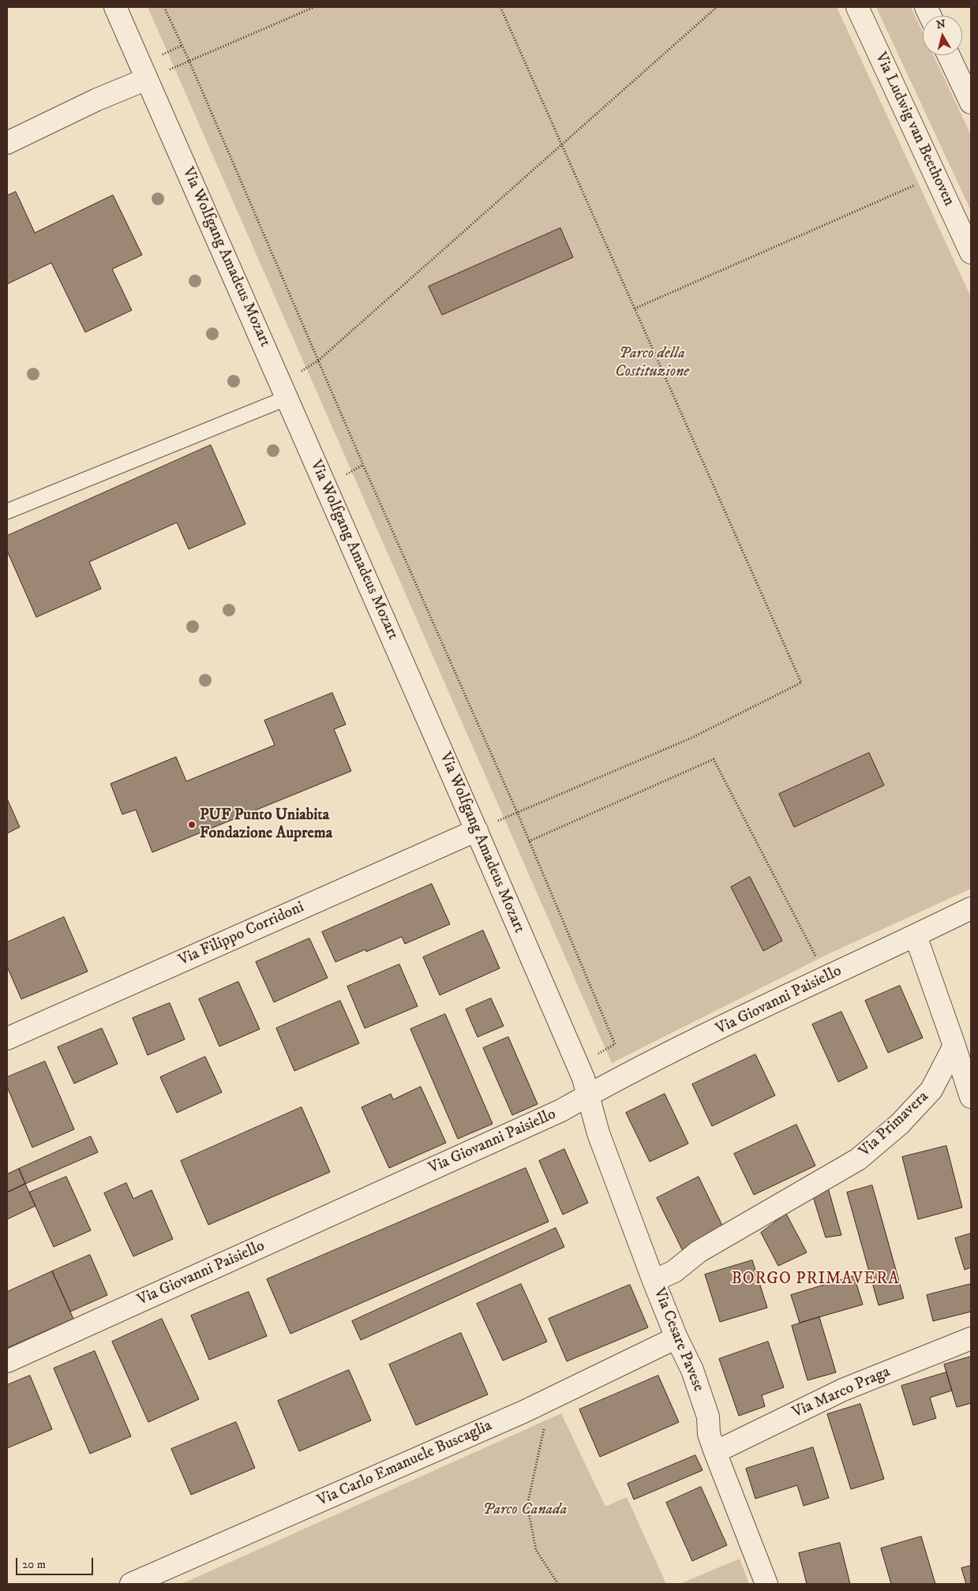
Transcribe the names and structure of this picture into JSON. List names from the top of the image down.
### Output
{
  "streets": {
    "street": [
      "Via Ludwig van Beethoven",
      "Via Wolfgang Amadeus Mozart",
      "Via Filippo Corridoni",
      "Via Giovanni Paisiello",
      "Via Primavera",
      "Via Cesare Pavese",
      "Via Marco Praga",
      "Via Carlo Emanuele Buscaglia"
    ]
  },
  "crossings": [
    ["Via Wolfgang Amadeus Mozart", "Via Filippo Corridoni"],
    ["Via Wolfgang Amadeus Mozart", "Via Giovanni Paisiello"],
    ["Via Wolfgang Amadeus Mozart", "Via Cesare Pavese"],
    ["Via Giovanni Paisiello", "Via Cesare Pavese"],
    ["Via Primavera", "Via Cesare Pavese"],
    ["Via Cesare Pavese", "Via Marco Praga"],
    ["Via Cesare Pavese", "Via Carlo Emanuele Buscaglia"]
  ],
  "districts": ["BORGO PRIMAVERA"],
  "parks": ["Parco della Costituzione", "Parco Canada"],
  "places": ["PUF Punto Uniabita Fondazione Auprema"],
  "scale_bar": "20 m",
  "north": "top"
}
